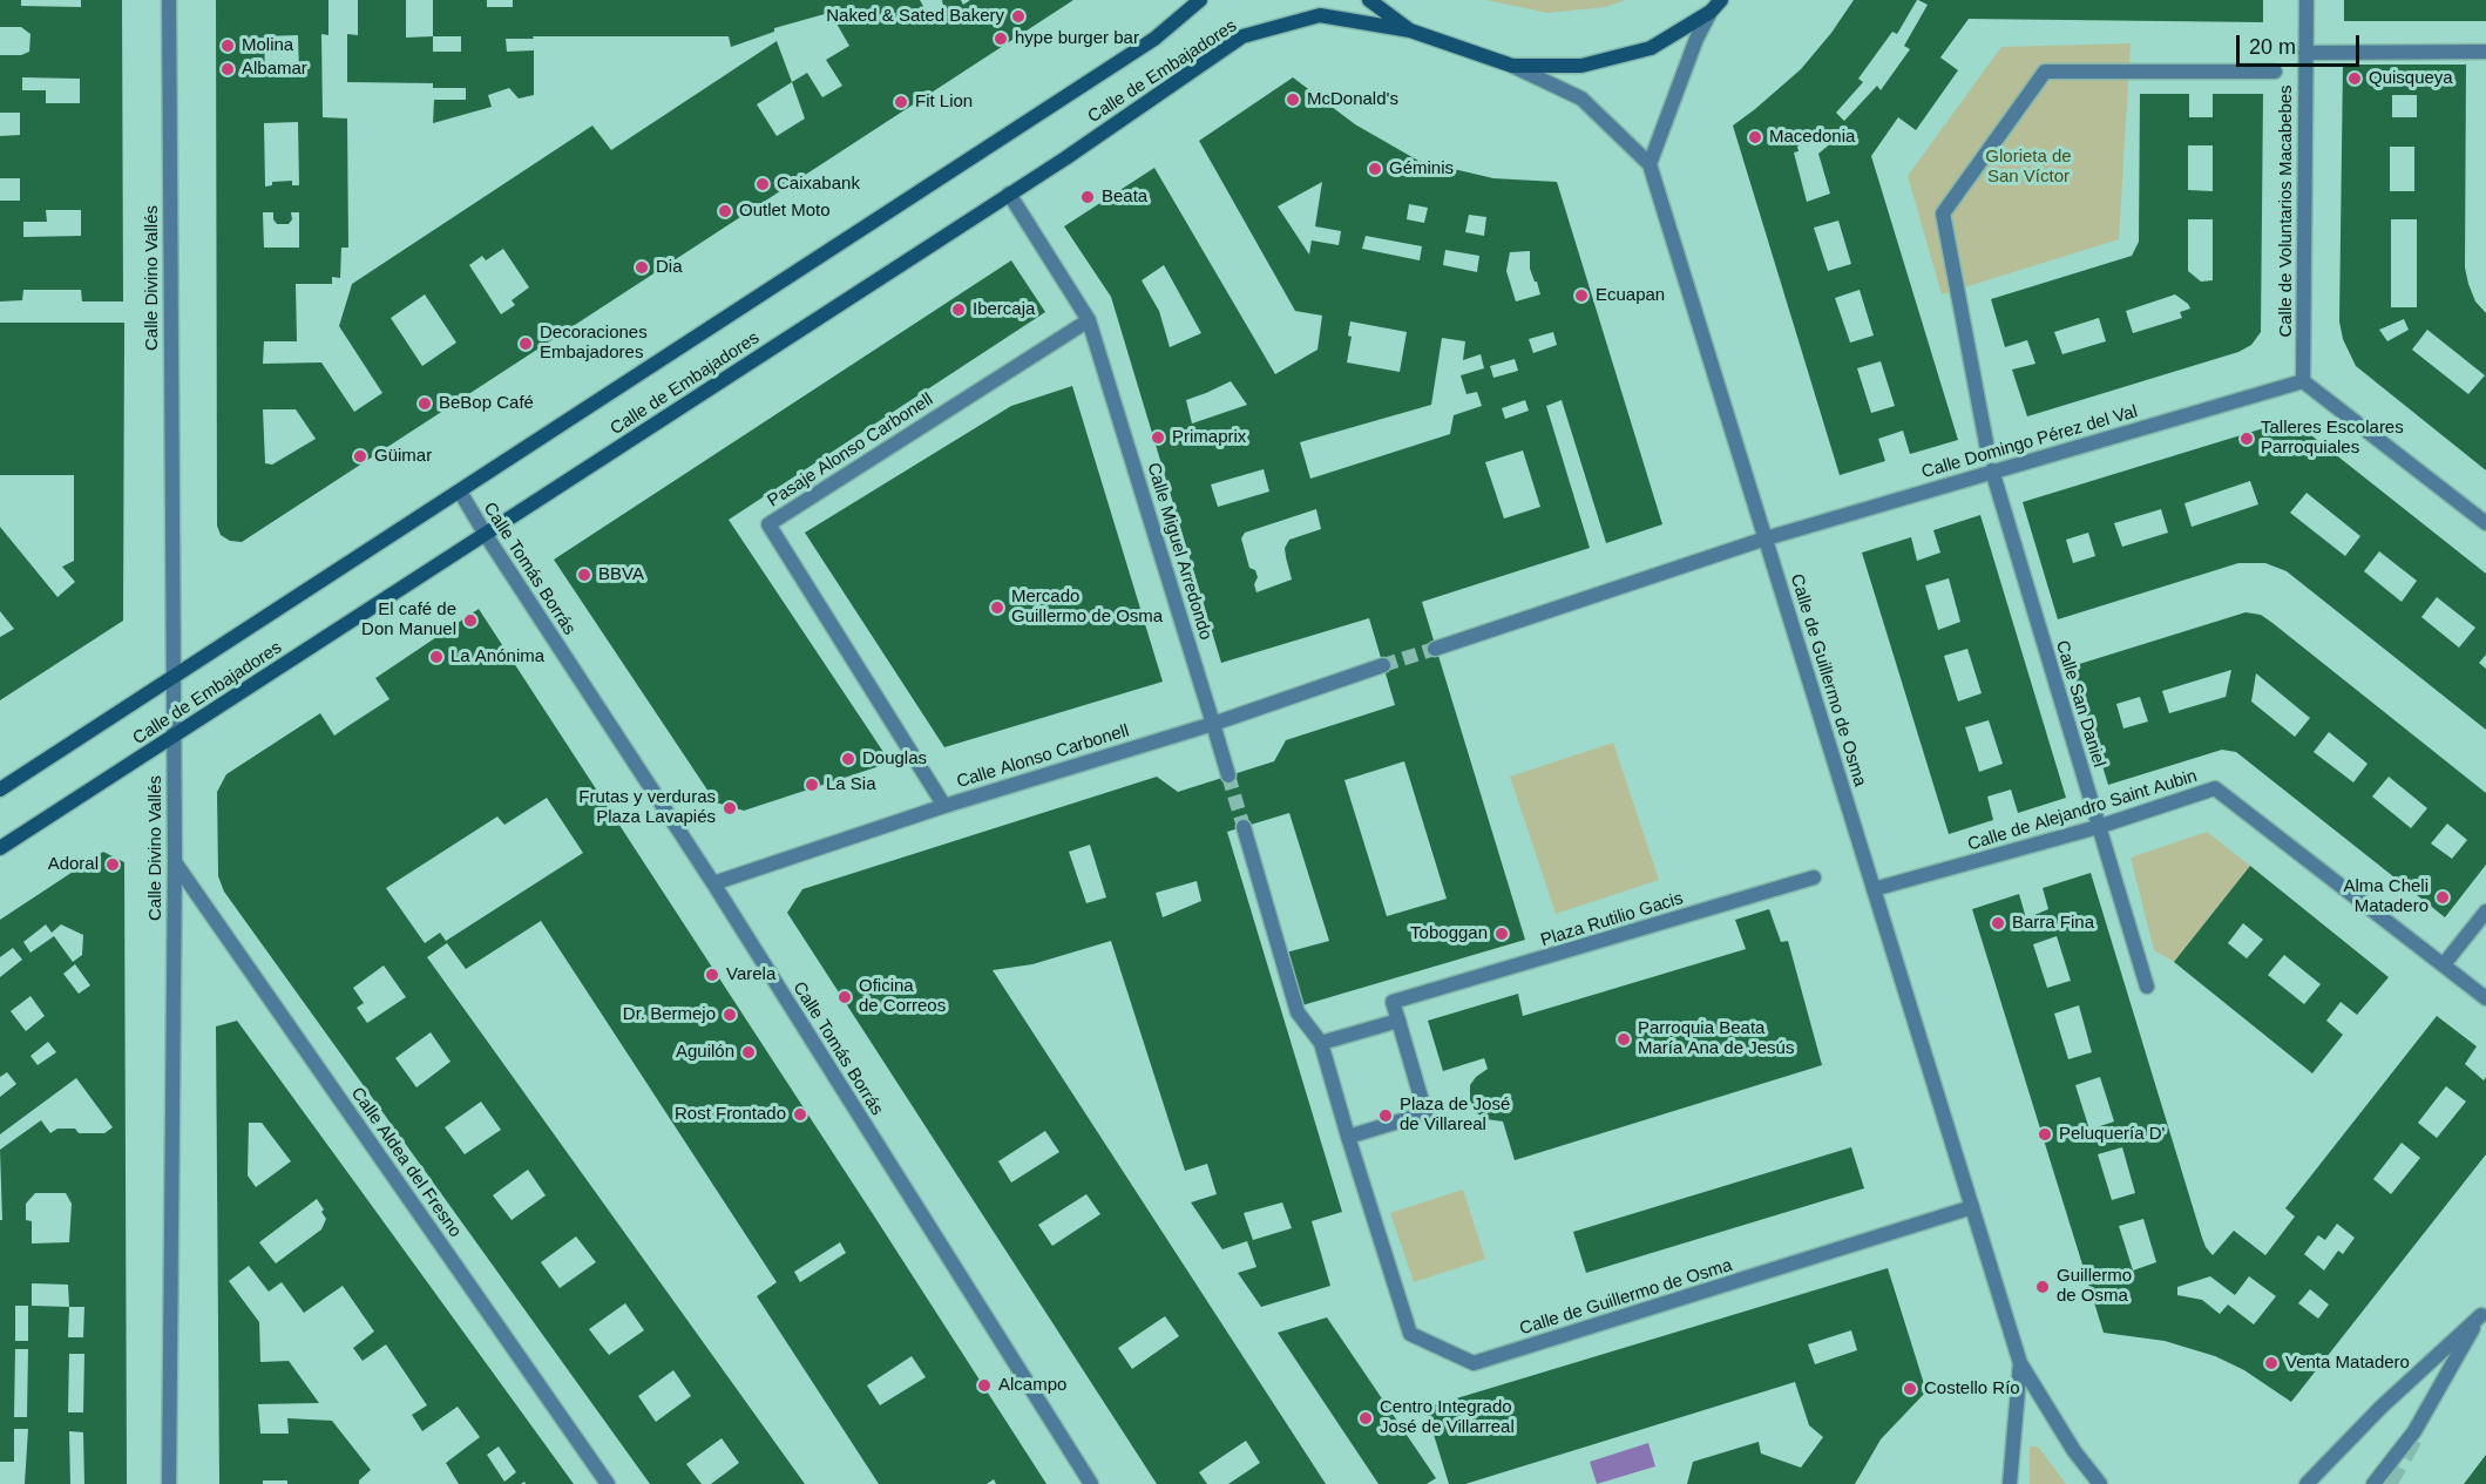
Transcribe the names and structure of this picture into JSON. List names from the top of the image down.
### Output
{
  "streets": {
    "main road": ["Calle de Embajadores"],
    "street": [
      "Calle de Voluntarios Macabebes",
      "Calle Divino Vallés",
      "Calle Domingo Pérez del Val",
      "Pasaje Alonso Carbonell",
      "Calle Miguel Arredondo",
      "Calle Tomás Borrás",
      "Calle de Guillermo de Osma",
      "Calle San Daniel",
      "Calle Alonso Carbonell",
      "Calle de Alejandro Saint Aubin",
      "Plaza Rutilio Gacis",
      "Calle Aldea del Fresno"
    ]
  },
  "crossings": [
    ["Calle de Embajadores", "Calle Divino Vallés"],
    ["Calle de Embajadores", "Calle Miguel Arredondo"],
    ["Calle de Embajadores", "Calle Tomás Borrás"],
    ["Calle de Voluntarios Macabebes", "Calle Domingo Pérez del Val"],
    ["Calle Divino Vallés", "Calle Aldea del Fresno"],
    ["Calle Domingo Pérez del Val", "Calle de Guillermo de Osma"],
    ["Calle Domingo Pérez del Val", "Calle San Daniel"],
    ["Pasaje Alonso Carbonell", "Calle Miguel Arredondo"],
    ["Pasaje Alonso Carbonell", "Calle Alonso Carbonell"],
    ["Calle Miguel Arredondo", "Calle Alonso Carbonell"],
    ["Calle Tomás Borrás", "Calle Alonso Carbonell"],
    ["Calle de Guillermo de Osma", "Calle de Alejandro Saint Aubin"],
    ["Calle San Daniel", "Calle de Alejandro Saint Aubin"]
  ],
  "parks": ["Glorieta de San Víctor"],
  "places": [
    "Naked & Sated Bakery",
    "hype burger bar",
    "Molina",
    "Albamar",
    "Quisqueya",
    "McDonald's",
    "Fit Lion",
    "Macedonia",
    "Géminis",
    "Caixabank",
    "Beata",
    "Outlet Moto",
    "Dia",
    "Ecuapan",
    "Ibercaja",
    "Decoraciones Embajadores",
    "BeBop Café",
    "Primaprix",
    "Talleres Escolares Parroquiales",
    "Güimar",
    "BBVA",
    "Mercado Guillermo de Osma",
    "El café de Don Manuel",
    "La Anónima",
    "Douglas",
    "La Sia",
    "Frutas y verduras Plaza Lavapiés",
    "Adoral",
    "Alma Cheli Matadero",
    "Barra Fina",
    "Toboggan",
    "Varela",
    "Oficina de Correos",
    "Dr. Bermejo",
    "Parroquia Beata María Ana de Jesús",
    "Aguilón",
    "Rost Frontado",
    "Plaza de José de Villareal",
    "Peluquería D'",
    "Guillermo de Osma",
    "Venta Matadero",
    "Alcampo",
    "Costello Río",
    "Centro Integrado José de Villarreal"
  ],
  "scale_bar": "20 m"
}
